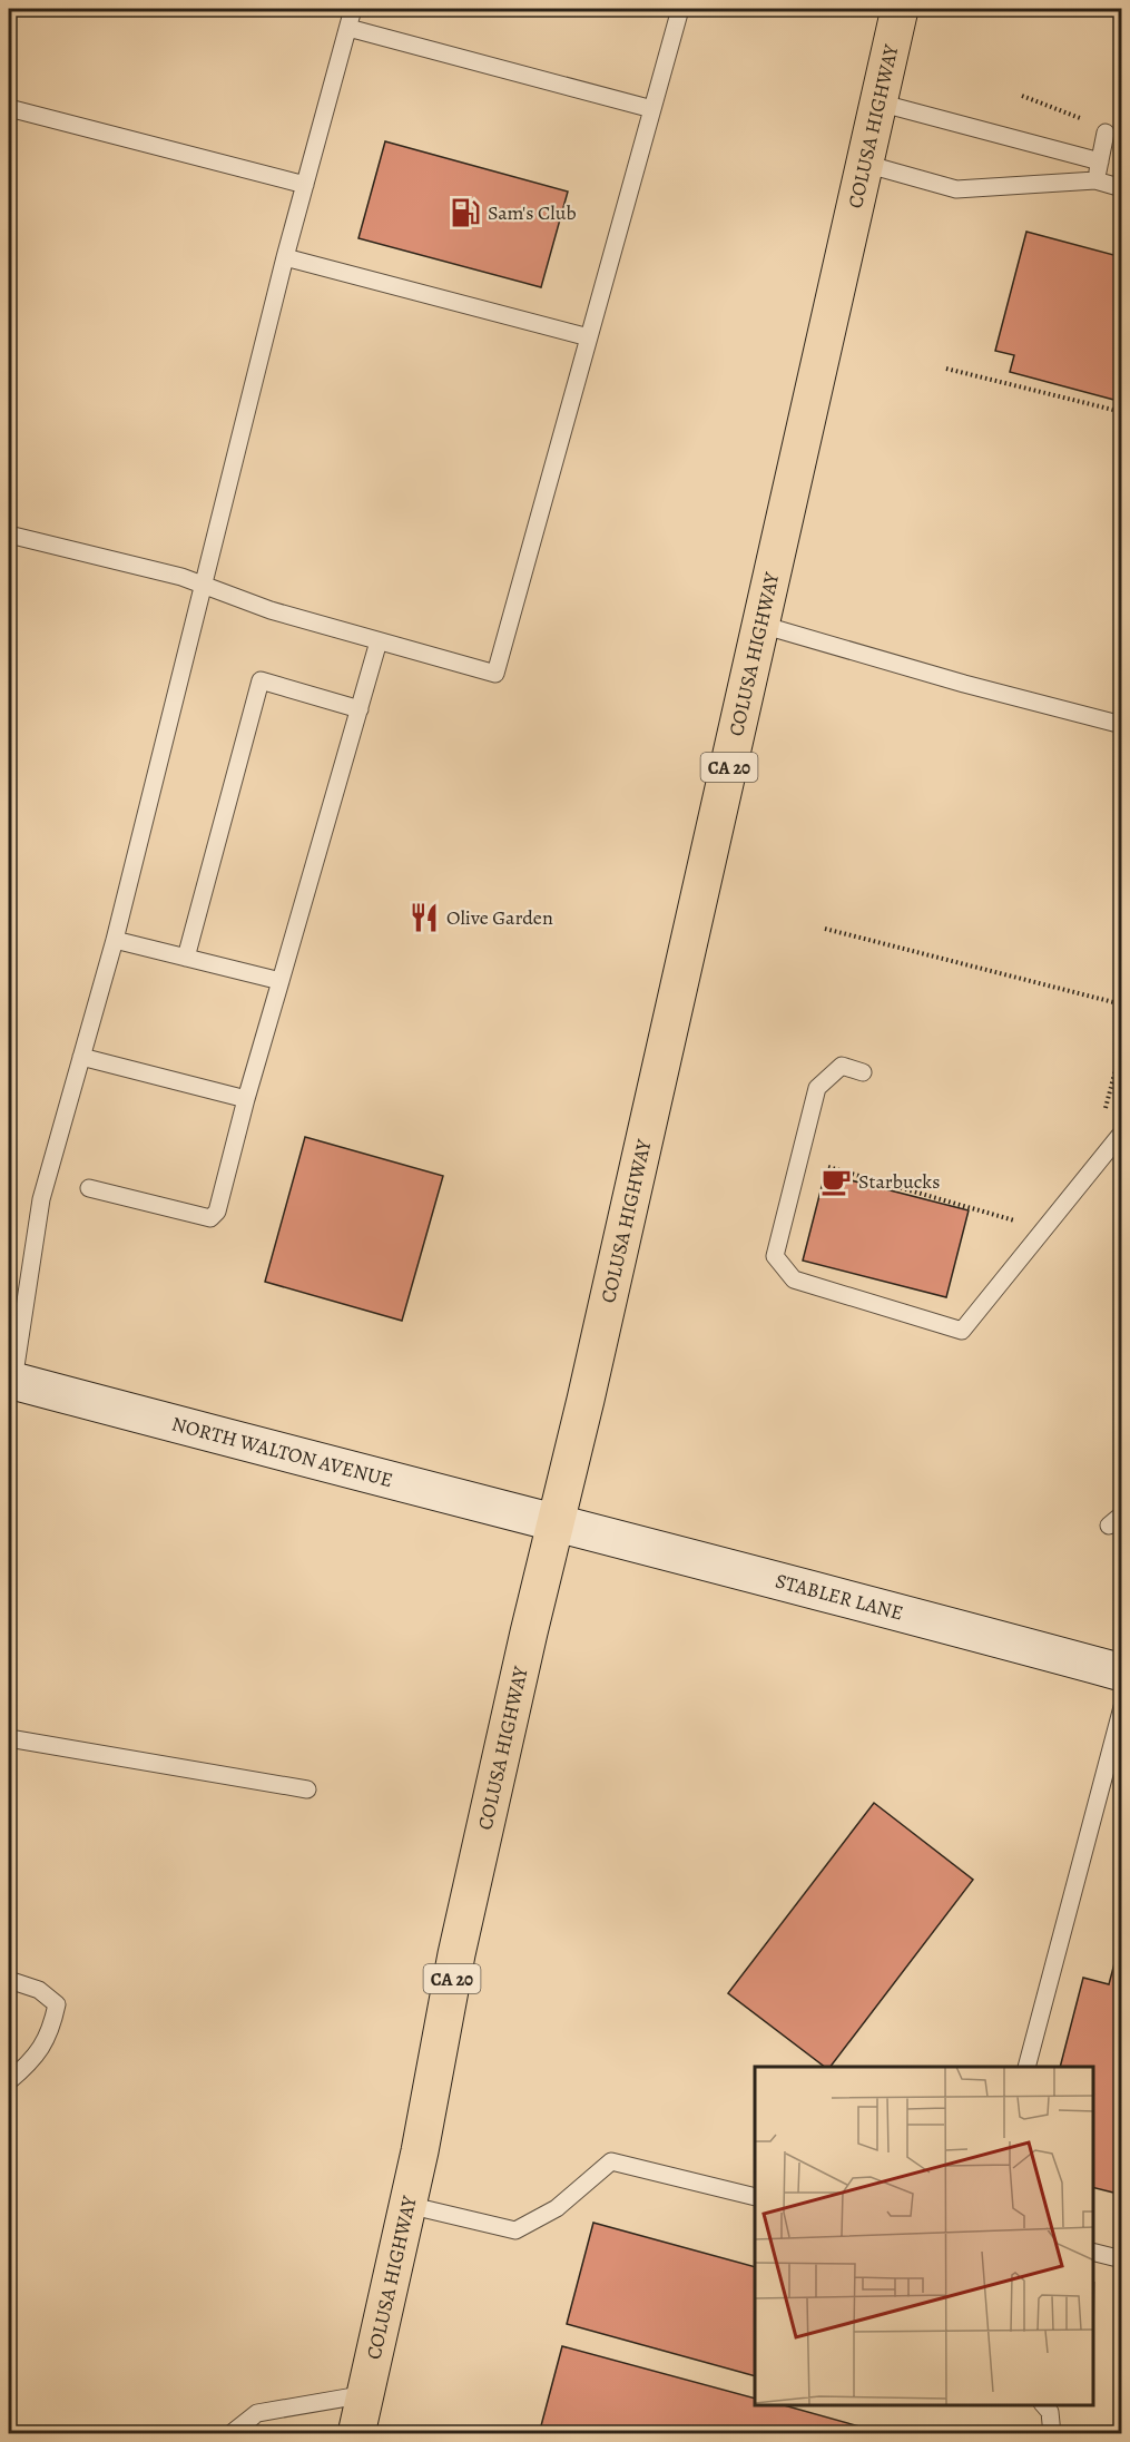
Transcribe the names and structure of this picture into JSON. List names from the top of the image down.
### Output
{
  "streets": {
    "highway": ["COLUSA HIGHWAY", "CA 20"],
    "main road": ["NORTH WALTON AVENUE", "STABLER LANE"]
  },
  "crossings": [
    ["COLUSA HIGHWAY", "NORTH WALTON AVENUE"],
    ["COLUSA HIGHWAY", "STABLER LANE"],
    ["NORTH WALTON AVENUE", "STABLER LANE"]
  ],
  "places": {
    "fuel station": ["Sam's Club"],
    "restaurant": ["Olive Garden"],
    "cafe": ["Starbucks"]
  }
}
